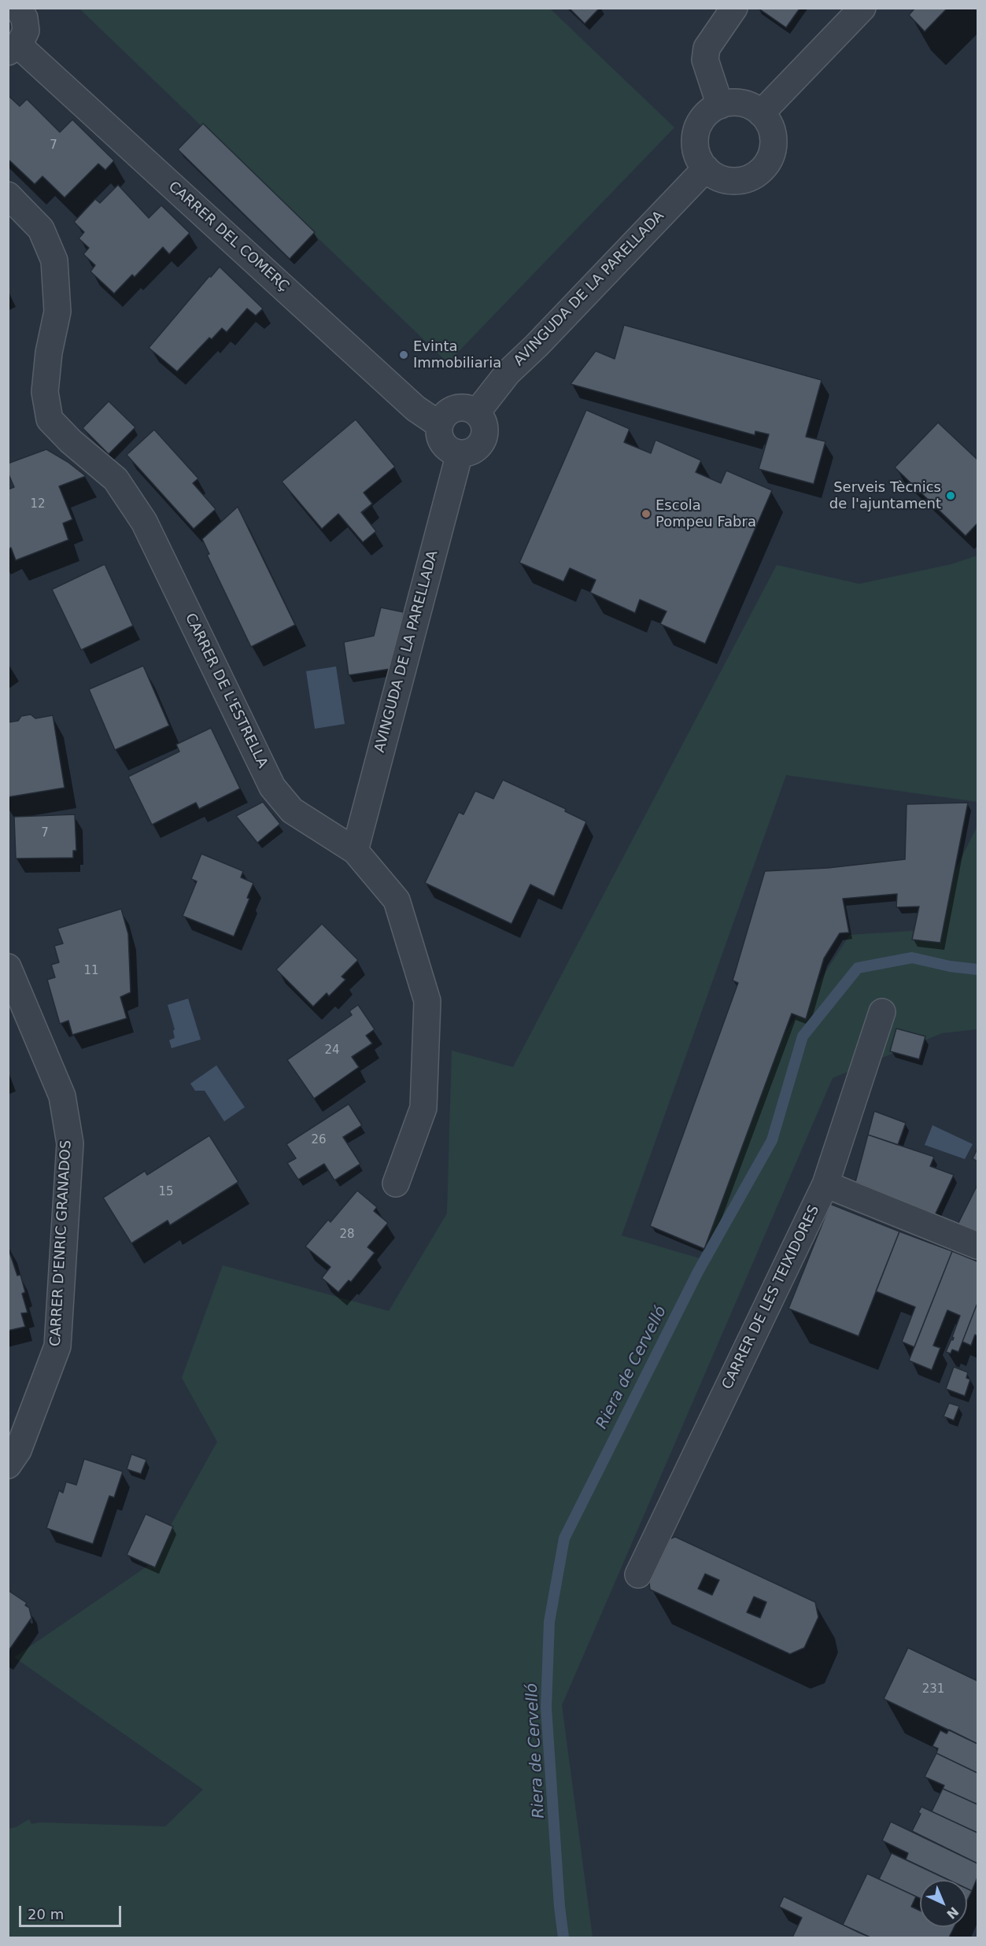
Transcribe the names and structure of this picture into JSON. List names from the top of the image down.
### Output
{
  "streets": {
    "street": [
      "CARRER DEL COMERÇ",
      "AVINGUDA DE LA PARELLADA",
      "CARRER DE L'ESTRELLA",
      "CARRER D'ENRIC GRANADOS",
      "CARRER DE LES TEIXIDORES"
    ]
  },
  "crossings": [
    ["CARRER DEL COMERÇ", "AVINGUDA DE LA PARELLADA"],
    ["AVINGUDA DE LA PARELLADA", "CARRER DE L'ESTRELLA"]
  ],
  "water": ["Riera de Cervelló"],
  "places": ["Evinta Immobiliaria", "Serveis Tècnics de l'ajuntament", "Escola Pompeu Fabra"],
  "house_numbers": [
    "7",
    "12",
    "7",
    "11",
    "24",
    "26",
    "15",
    "28",
    "231"
  ],
  "scale_bar": "20 m",
  "north": "bottom right"
}
